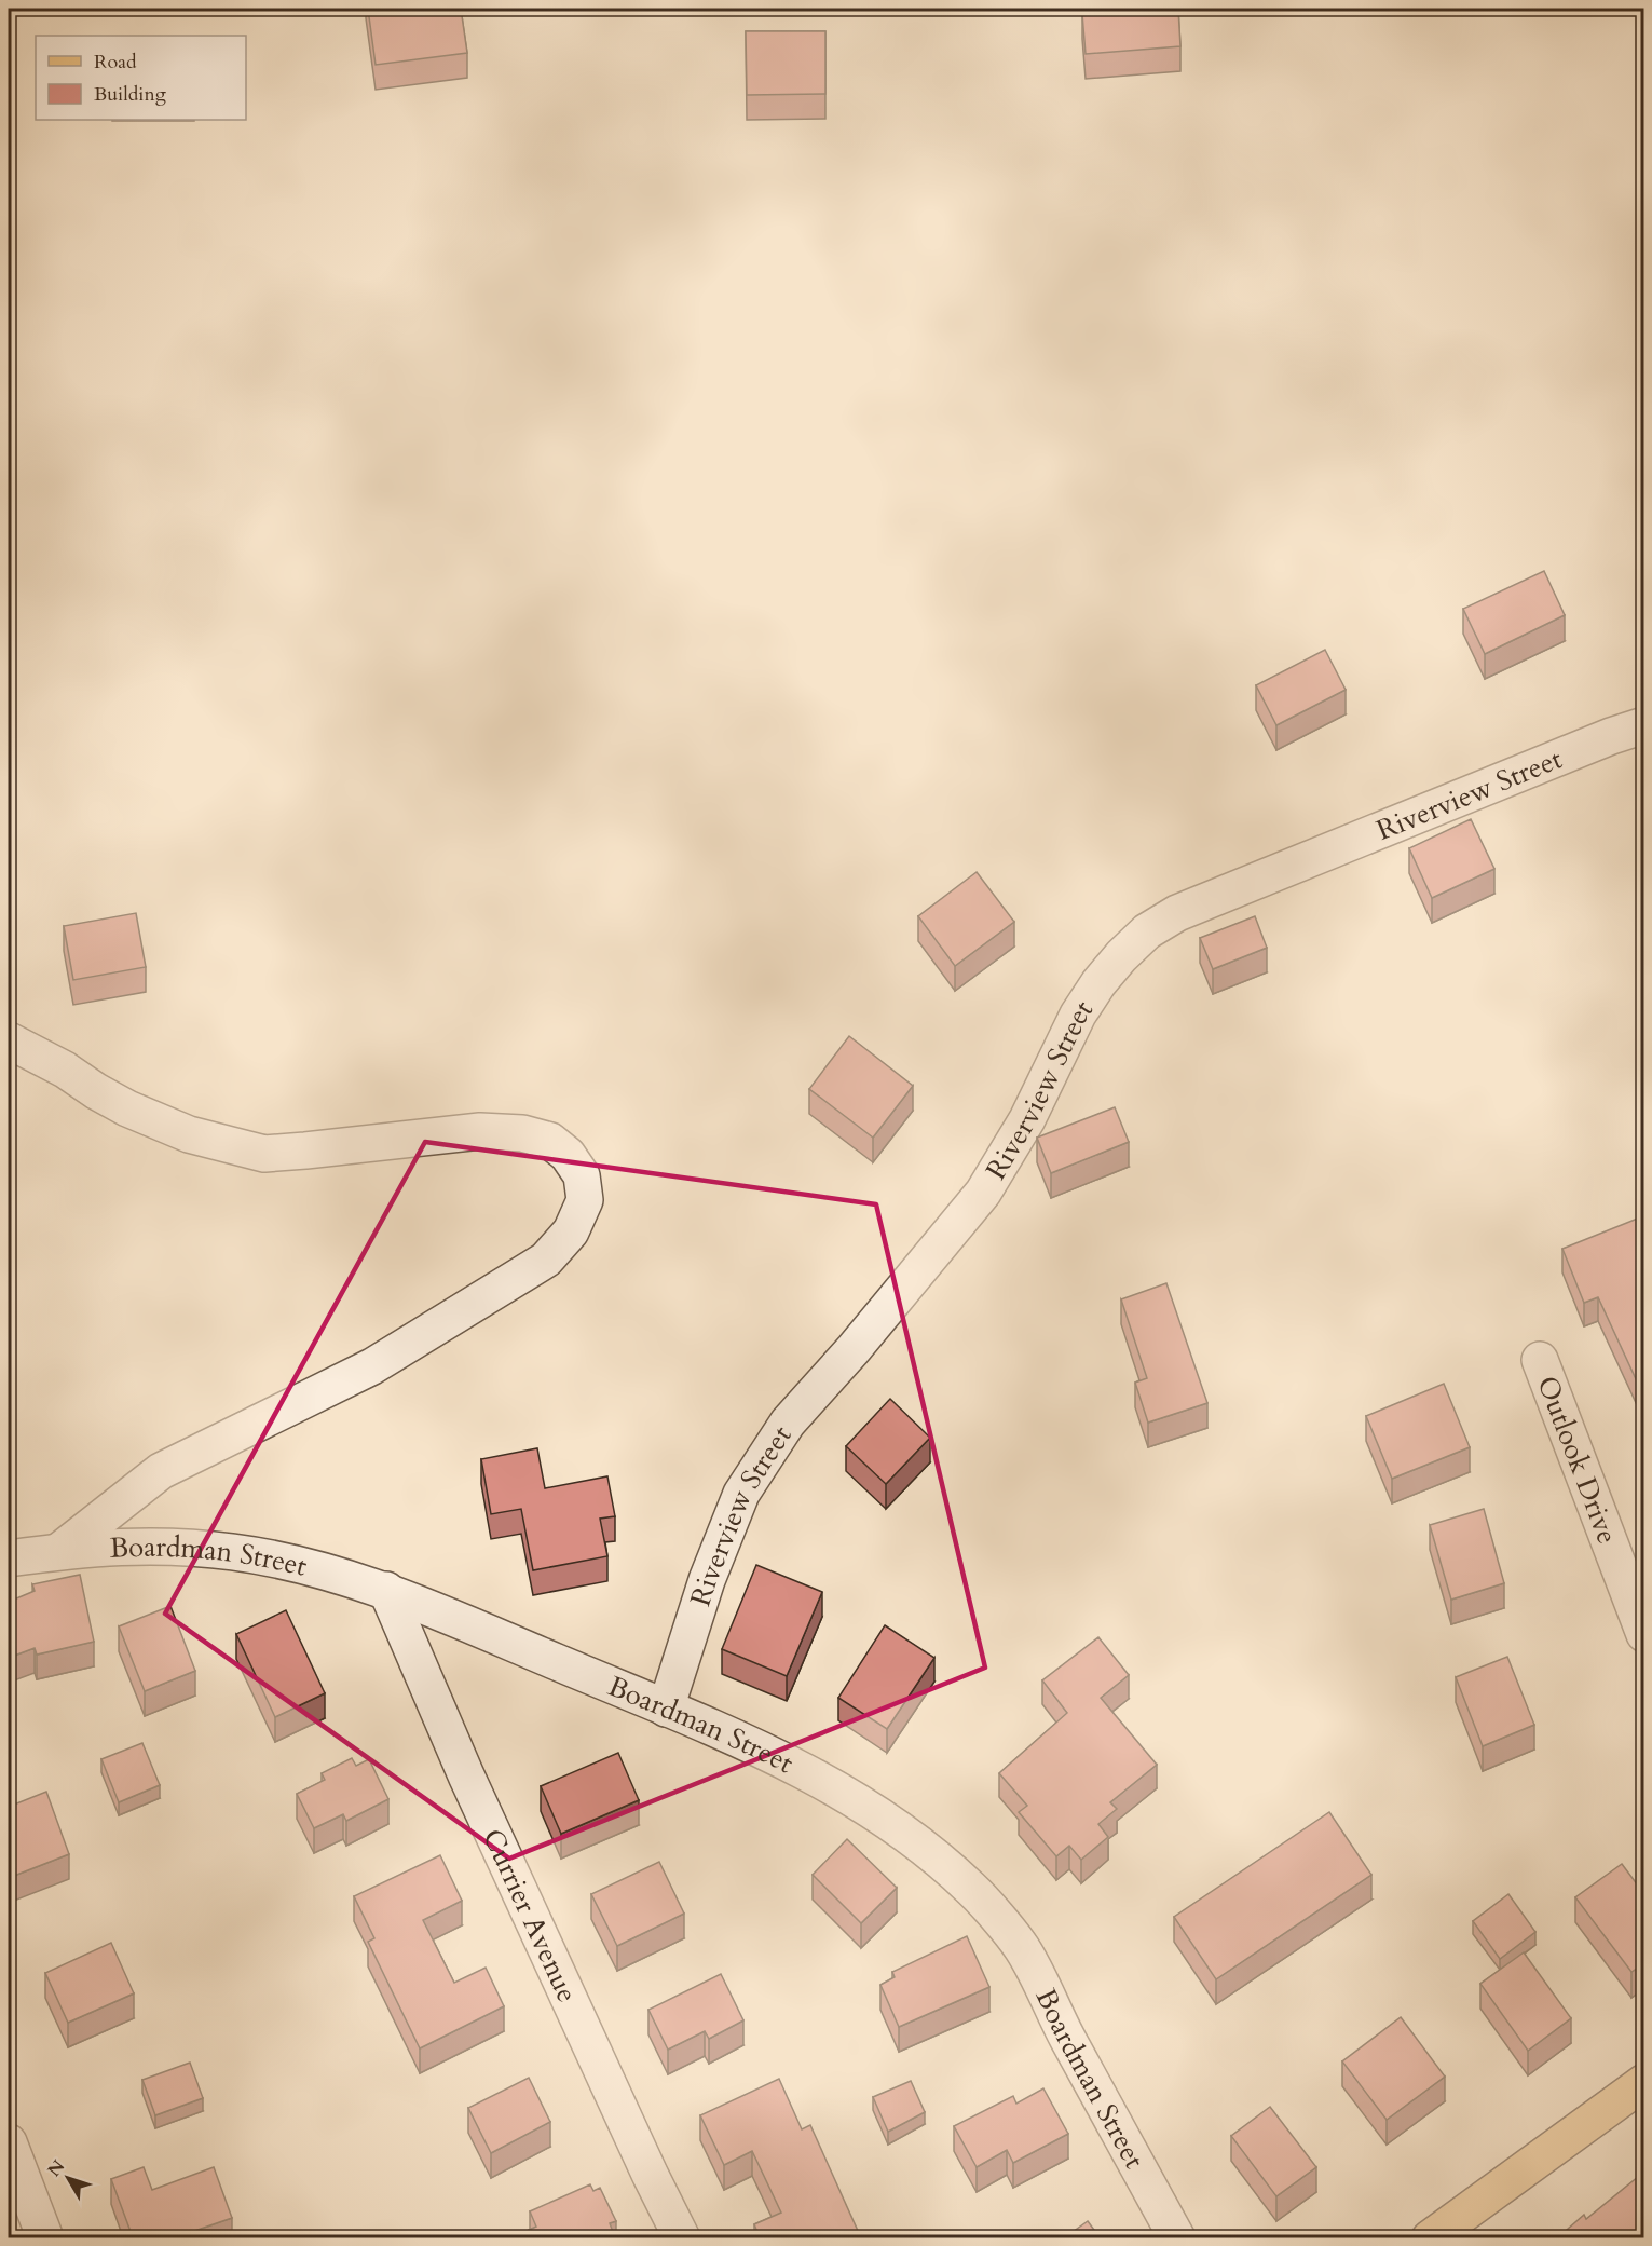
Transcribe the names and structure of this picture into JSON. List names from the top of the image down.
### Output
{
  "streets": {
    "street": [
      "Riverview Street",
      "Outlook Drive",
      "Boardman Street",
      "Currier Avenue"
    ]
  },
  "crossings": [
    ["Riverview Street", "Boardman Street"],
    ["Boardman Street", "Currier Avenue"]
  ],
  "legend": ["Road", "Building"],
  "north": "top left"
}
